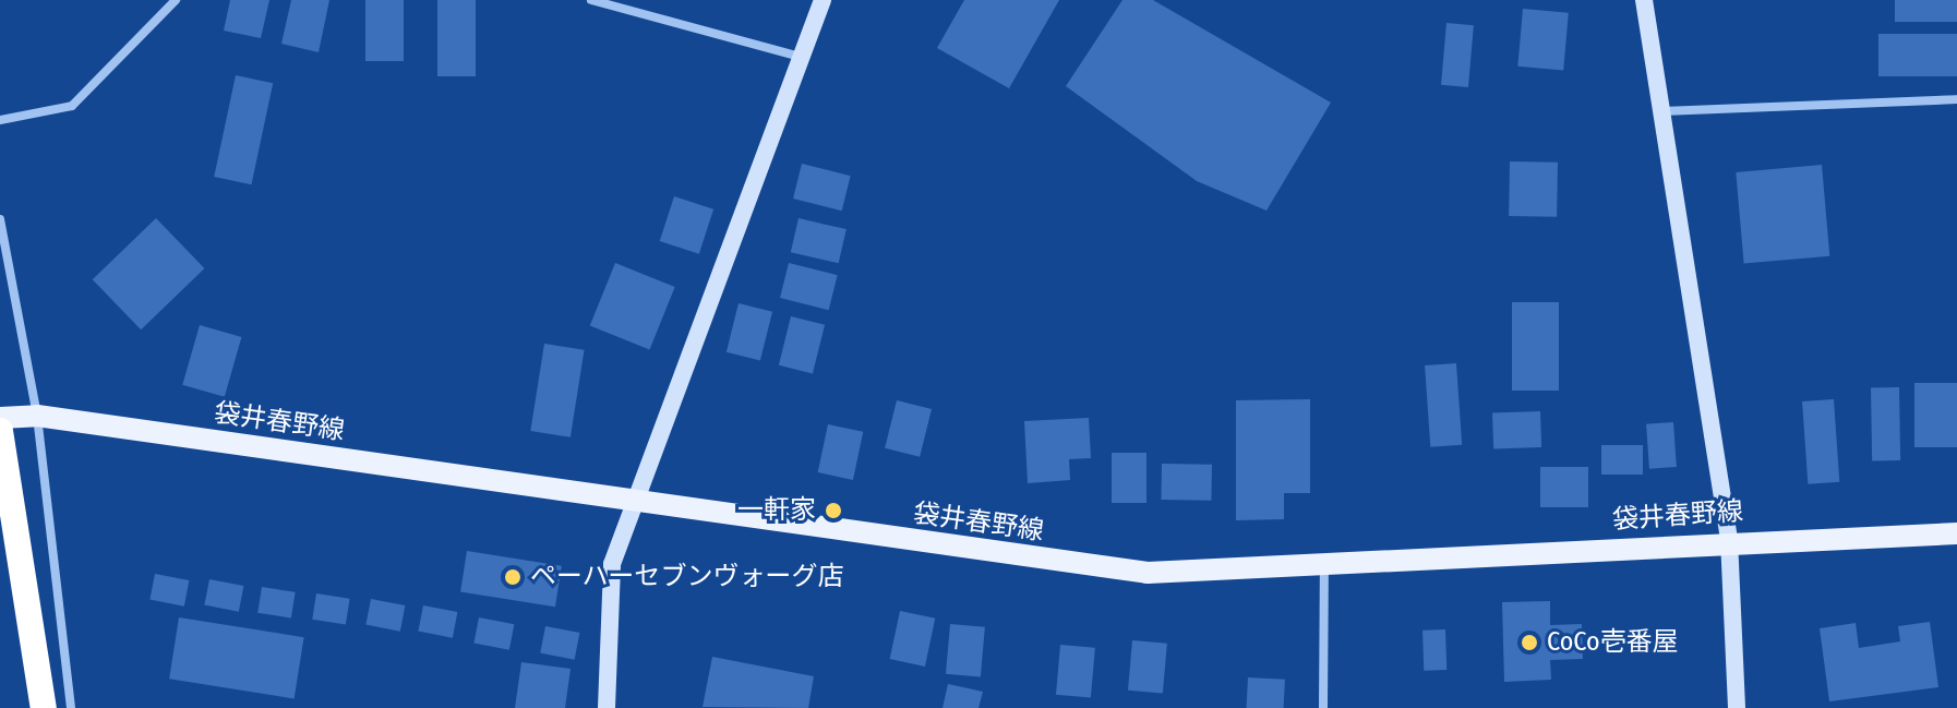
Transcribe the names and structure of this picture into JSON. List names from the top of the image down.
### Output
{
  "streets": {
    "main road": ["袋井春野線"]
  },
  "places": ["一軒家", "ペーハーセブンヴォーグ店", "CoCo壱番屋"]
}
